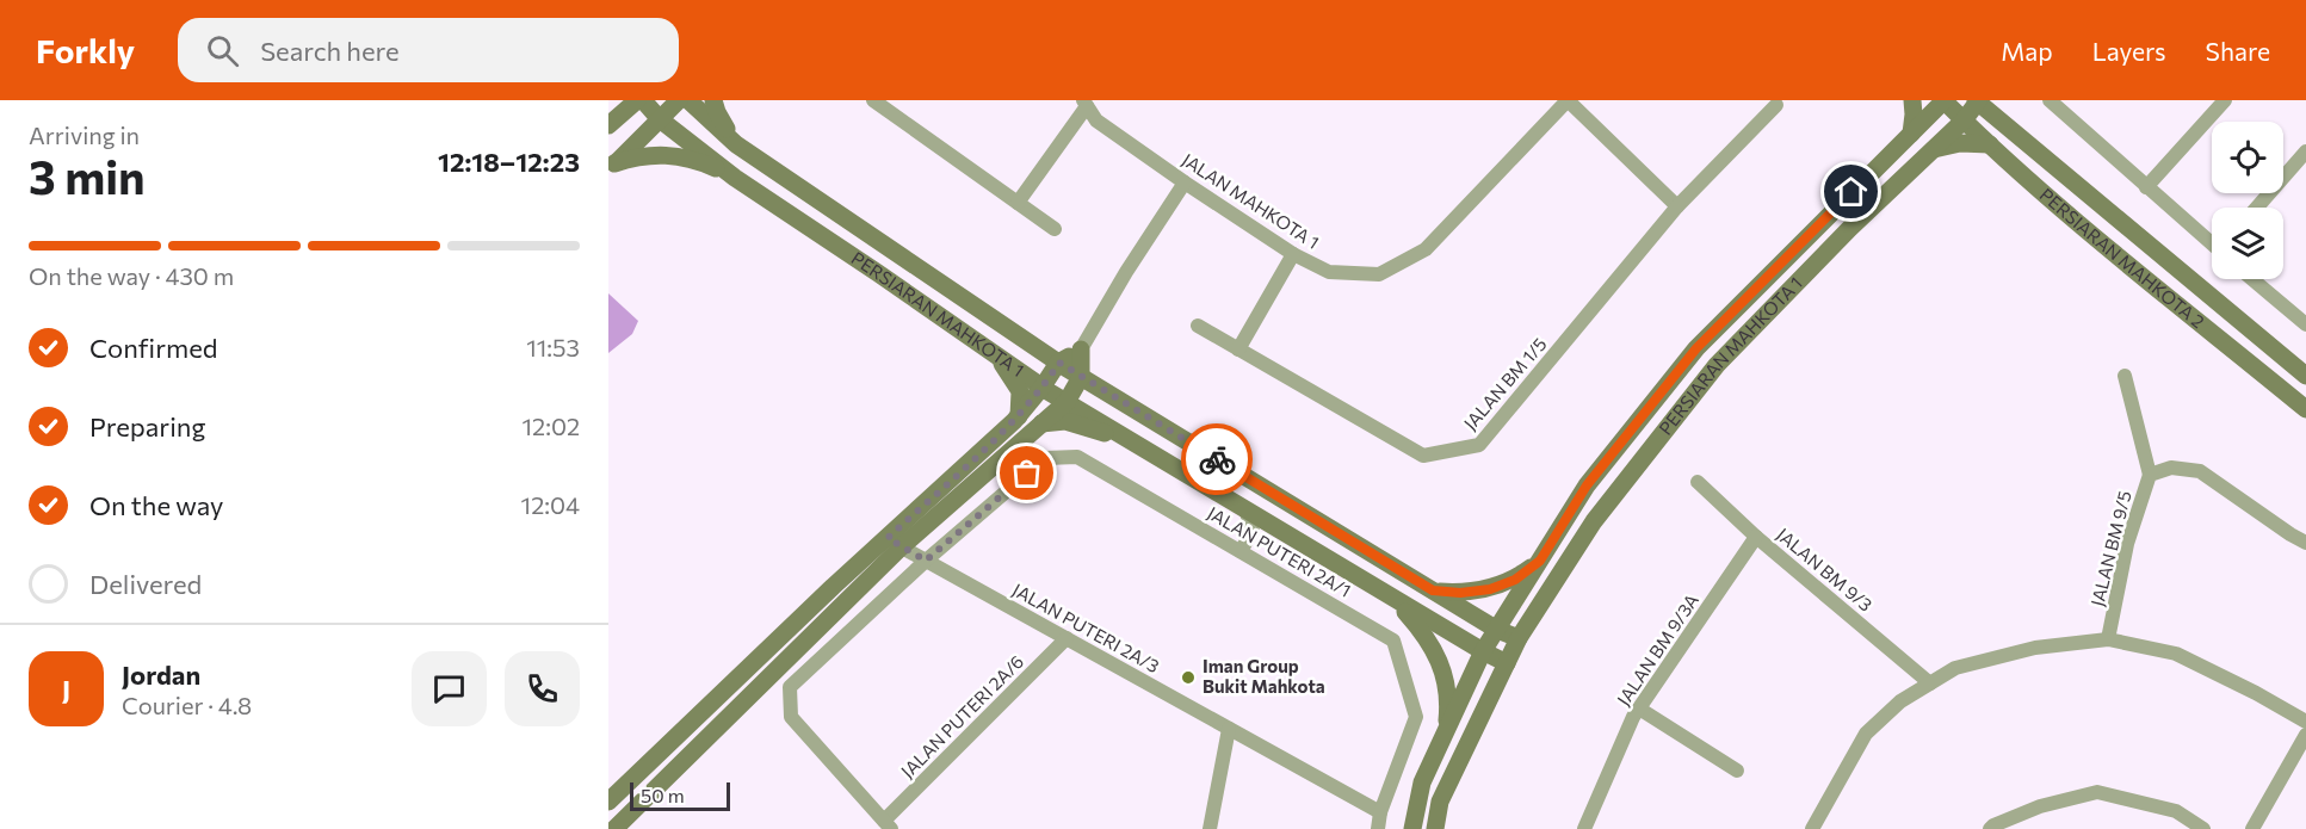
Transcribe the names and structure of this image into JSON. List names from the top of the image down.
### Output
{
  "streets": {
    "street": [
      "JALAN MAHKOTA 1",
      "PERSIARAN MAHKOTA 2",
      "PERSIARAN MAHKOTA 1",
      "JALAN BM 1/5",
      "JALAN BM 9/5",
      "JALAN PUTERI 2A/1",
      "JALAN BM 9/3",
      "JALAN PUTERI 2A/3",
      "JALAN BM 9/3A",
      "JALAN PUTERI 2A/6"
    ]
  },
  "crossings": [
    ["PERSIARAN MAHKOTA 2", "PERSIARAN MAHKOTA 1"],
    ["JALAN PUTERI 2A/1", "JALAN PUTERI 2A/3"],
    ["JALAN PUTERI 2A/1", "JALAN PUTERI 2A/6"],
    ["JALAN BM 9/3", "JALAN BM 9/3A"],
    ["JALAN PUTERI 2A/3", "JALAN PUTERI 2A/6"]
  ],
  "places": ["Iman Group Bukit Mahkota"],
  "scale_bar": "50 m",
  "page": {
    "header": "Forkly",
    "search": "Search here",
    "nav": ["Map", "Layers", "Share"],
    "heading": ["3 min", "Arriving in", "12:18–12:23"],
    "panel": ["Jordan", "Courier · 4.8"],
    "bar": "On the way · 430 m",
    "list": [
      ["Confirmed", "11:53"],
      ["Preparing", "12:02"],
      ["On the way", "12:04"],
      "Delivered"
    ],
    "round": "J",
    "scale": "50 m"
  }
}
